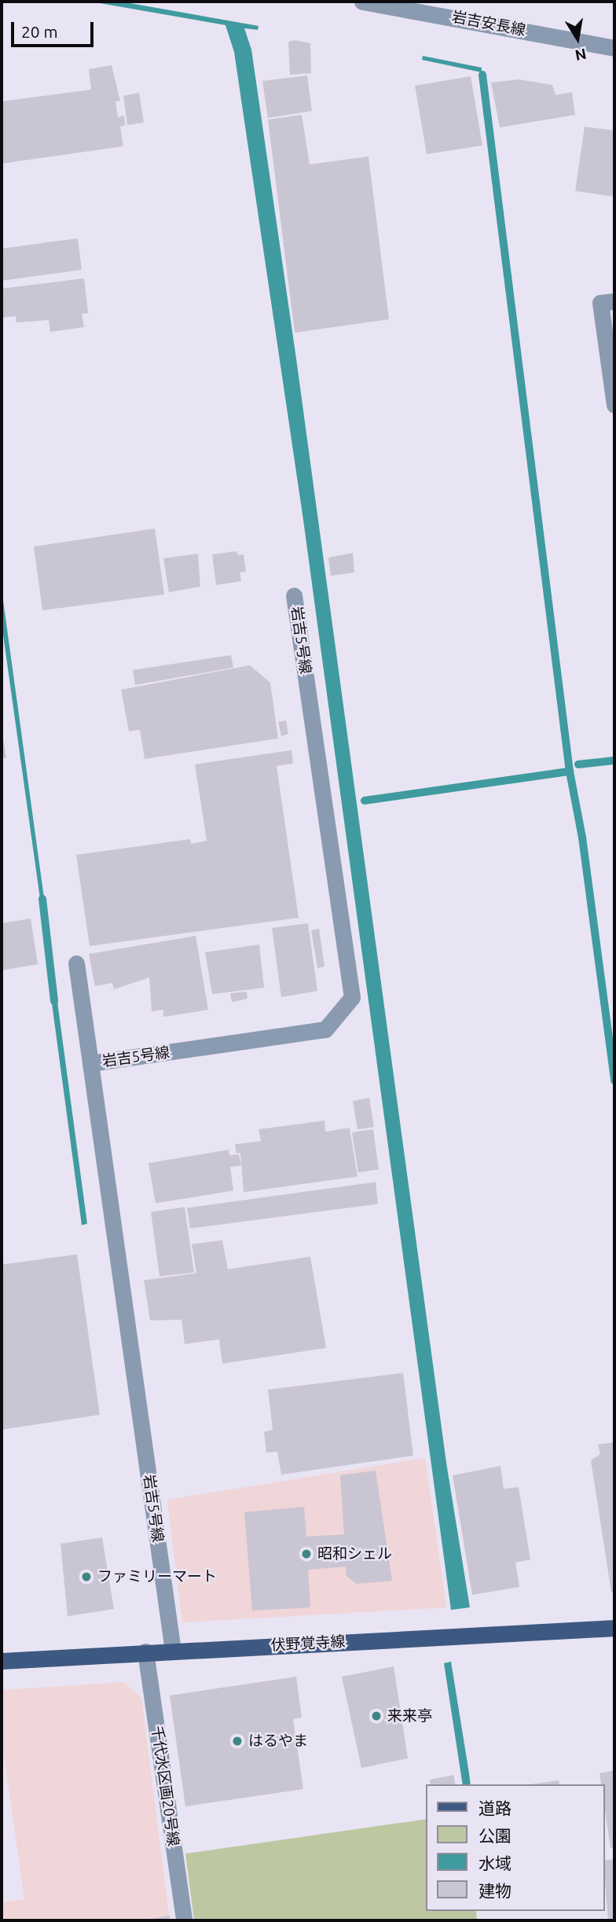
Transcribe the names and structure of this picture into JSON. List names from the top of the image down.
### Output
{
  "streets": {
    "main road": ["伏野覚寺線"],
    "street": ["岩吉安長線", "岩吉5号線", "千代水区画20号線"]
  },
  "crossings": [
    ["岩吉5号線", "伏野覚寺線"],
    ["伏野覚寺線", "千代水区画20号線"]
  ],
  "places": [
    "昭和シェル",
    "ファミリーマート",
    "来来亭",
    "はるやま"
  ],
  "legend": [
    "道路",
    "公園",
    "水域",
    "建物"
  ],
  "scale_bar": "20 m",
  "north": "bottom"
}
